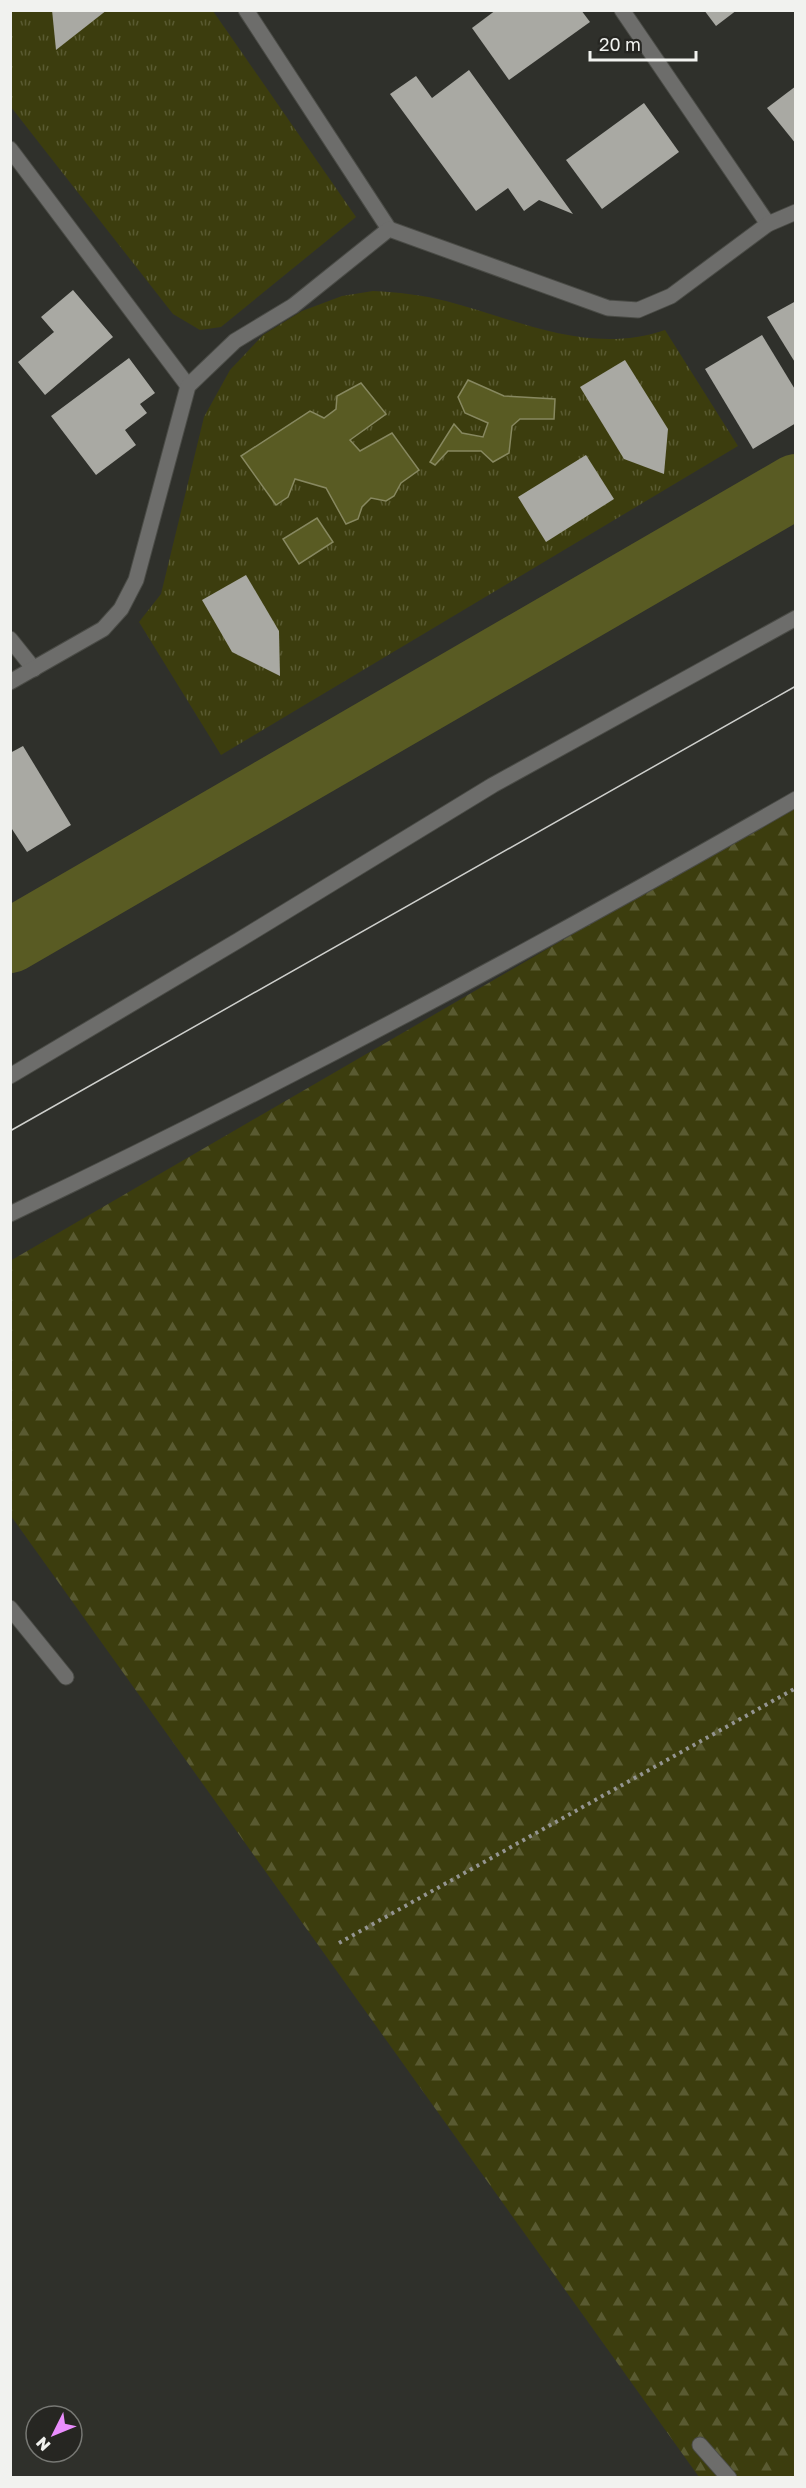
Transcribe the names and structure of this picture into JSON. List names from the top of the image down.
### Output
{
  "scale_bar": "20 m",
  "north": "bottom left"
}
